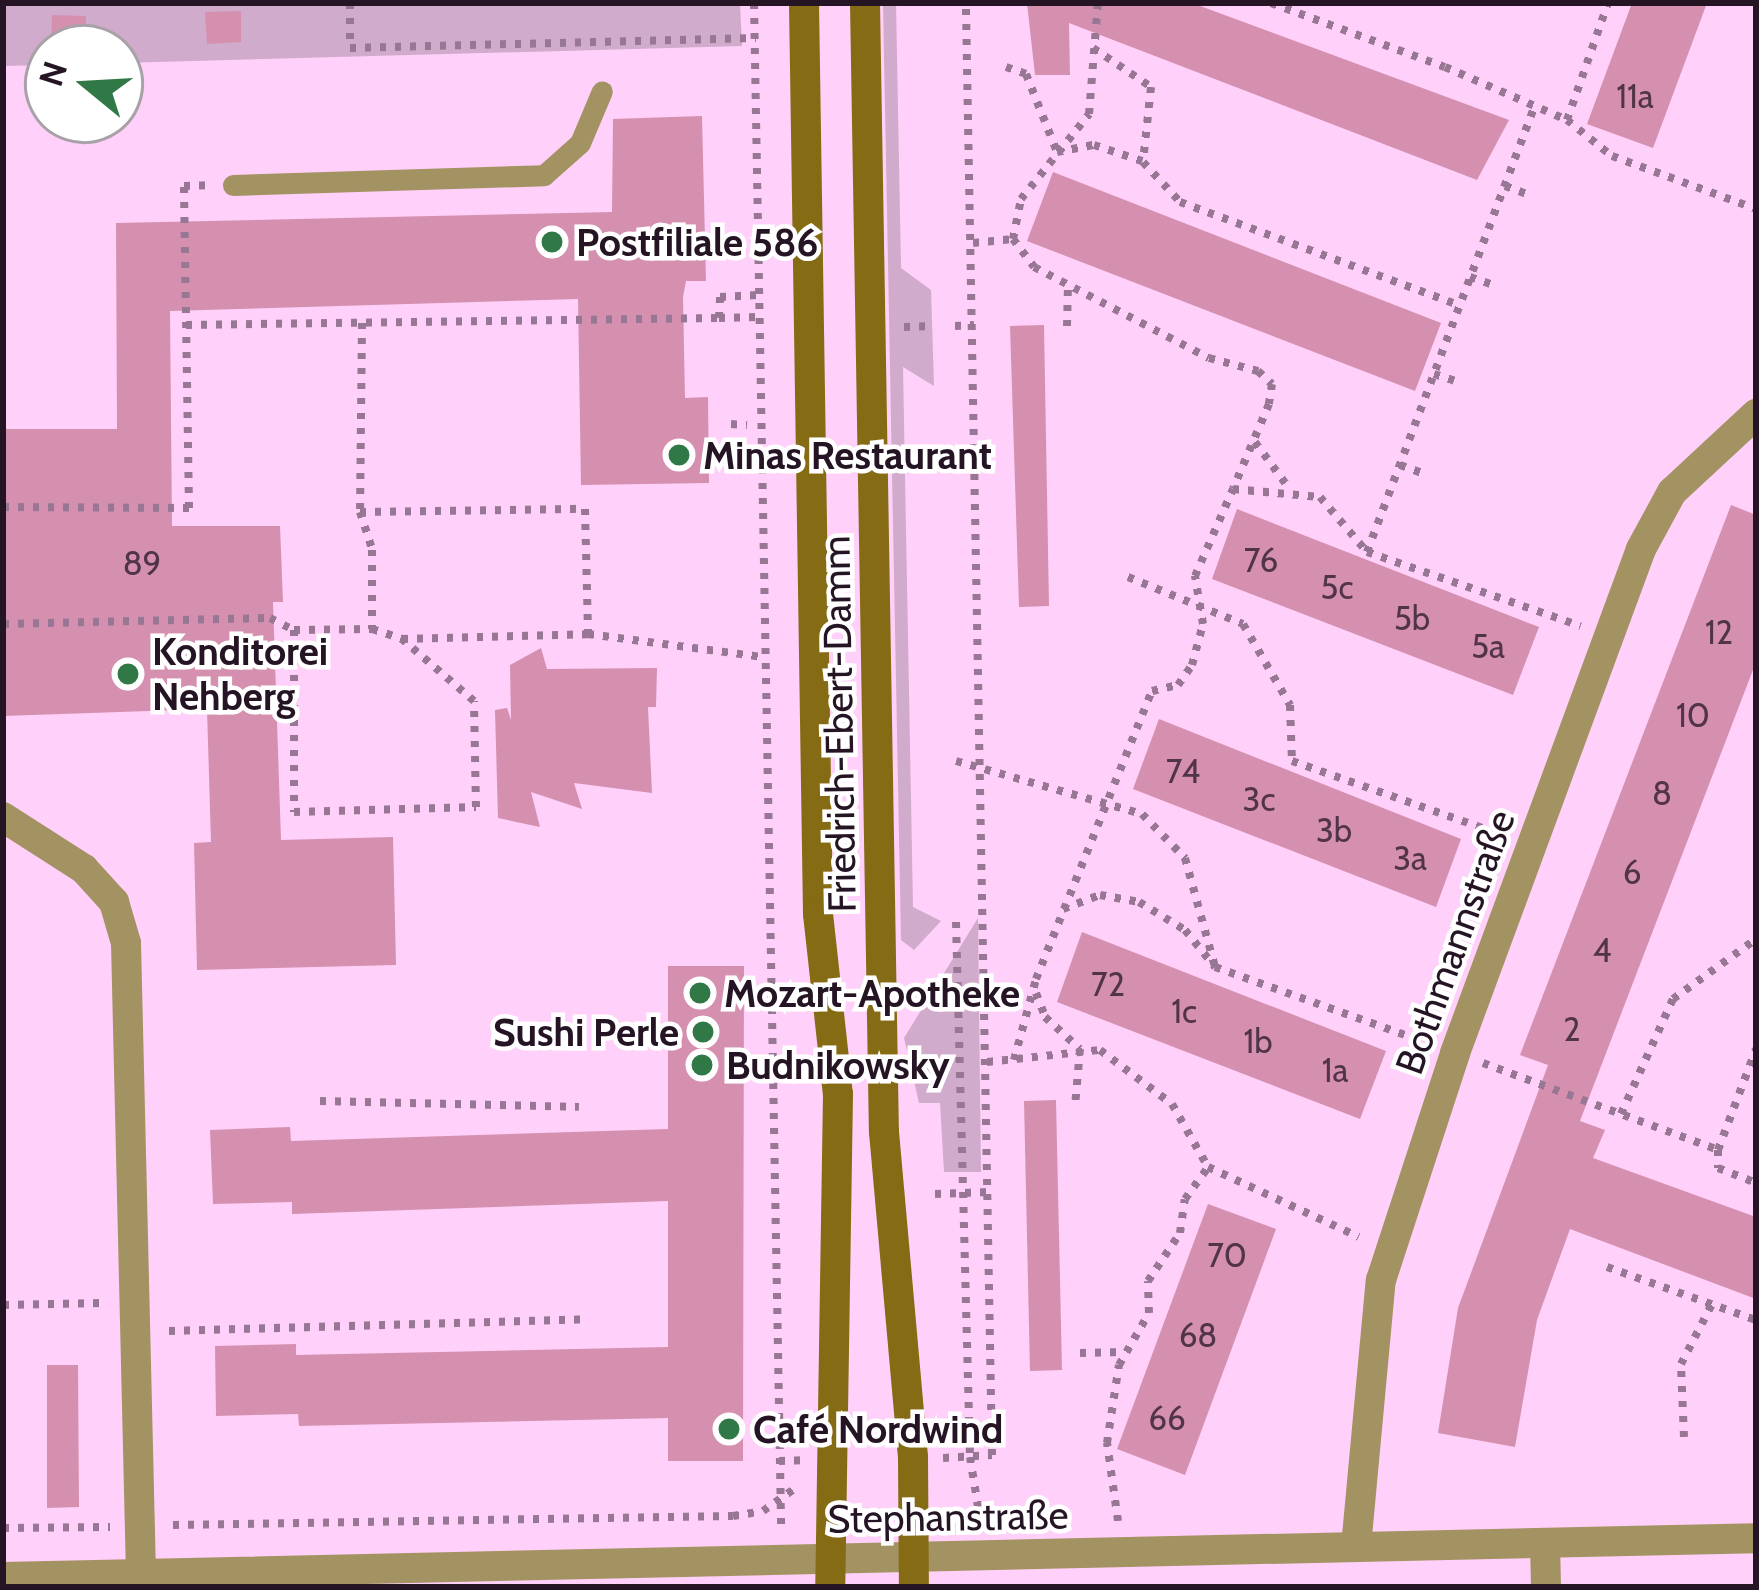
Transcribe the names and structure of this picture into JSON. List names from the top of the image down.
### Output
{
  "streets": {
    "main road": ["Friedrich-Ebert-Damm"],
    "street": ["Bothmannstraße", "Stephanstraße"]
  },
  "crossings": [
    ["Friedrich-Ebert-Damm", "Stephanstraße"],
    ["Bothmannstraße", "Stephanstraße"]
  ],
  "places": [
    "Postfiliale 586",
    "Minas Restaurant",
    "Konditorei Nehberg",
    "Mozart-Apotheke",
    "Sushi Perle",
    "Budnikowsky",
    "Café Nordwind"
  ],
  "house_numbers": [
    "11a",
    "76",
    "89",
    "5c",
    "5b",
    "12",
    "5a",
    "10",
    "74",
    "8",
    "3c",
    "3b",
    "3a",
    "6",
    "4",
    "72",
    "1c",
    "2",
    "1b",
    "1a",
    "70",
    "68",
    "66"
  ],
  "north": "left"
}
